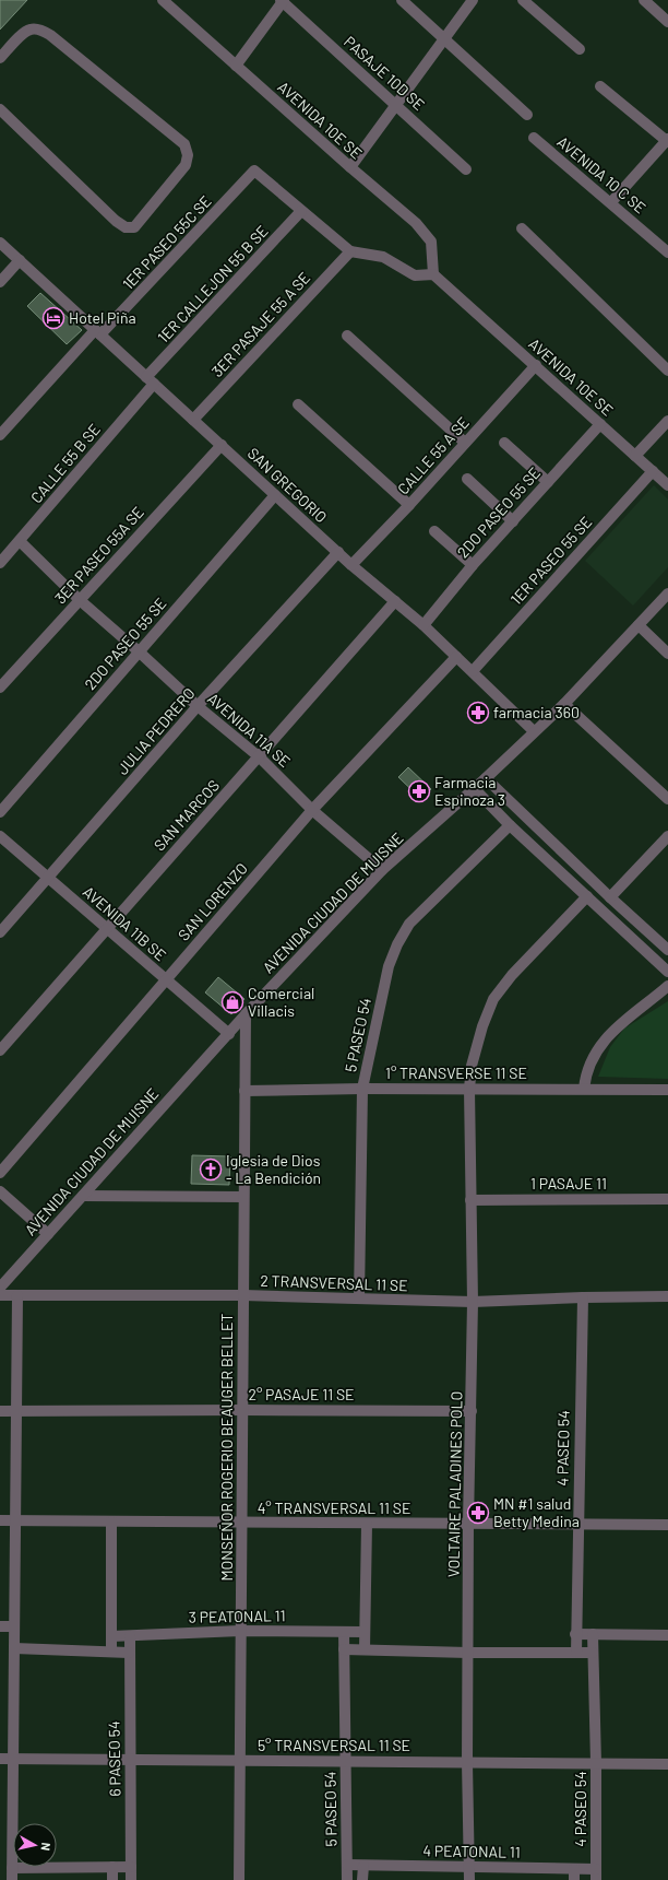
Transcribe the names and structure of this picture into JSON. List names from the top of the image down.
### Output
{
  "streets": {
    "street": [
      "PASAJE 10D SE",
      "AVENIDA 10E SE",
      "AVENIDA 10 C SE",
      "1ER PASEO 55C SE",
      "1ER CALLEJON 55 B SE",
      "3ER PASAJE 55 A SE",
      "CALLE 55 A SE",
      "CALLE 55 B SE",
      "SAN GREGORIO",
      "2DO PASEO 55 SE",
      "3ER PASEO 55A SE",
      "1ER PASEO 55 SE",
      "AVENIDA 11A SE",
      "JULIA PEDRERO",
      "SAN MARCOS",
      "SAN LORENZO",
      "AVENIDA CIUDAD DE MUISNE",
      "AVENIDA 11B SE",
      "5 PASEO 54",
      "1° TRANSVERSE 11 SE",
      "1 PASAJE 11",
      "2 TRANSVERSAL 11 SE",
      "2° PASAJE 11 SE",
      "MONSEÑOR ROGERIO BEAUGER BELLET",
      "4 PASEO 54",
      "VOLTAIRE PALADINES POLO",
      "4° TRANSVERSAL 11 SE",
      "3 PEATONAL 11",
      "5° TRANSVERSAL 11 SE",
      "6 PASEO 54",
      "4 PEATONAL 11"
    ]
  },
  "crossings": [
    ["AVENIDA 10E SE", "CALLE 55 A SE"],
    ["AVENIDA 10E SE", "2DO PASEO 55 SE"],
    ["AVENIDA 10E SE", "1ER PASEO 55 SE"],
    ["1ER PASEO 55C SE", "1ER CALLEJON 55 B SE"],
    ["1ER PASEO 55C SE", "SAN GREGORIO"],
    ["1ER CALLEJON 55 B SE", "CALLE 55 B SE"],
    ["1ER CALLEJON 55 B SE", "SAN GREGORIO"],
    ["3ER PASAJE 55 A SE", "SAN GREGORIO"],
    ["CALLE 55 A SE", "SAN GREGORIO"],
    ["CALLE 55 B SE", "SAN GREGORIO"],
    ["CALLE 55 B SE", "AVENIDA 11A SE"],
    ["SAN GREGORIO", "2DO PASEO 55 SE"],
    ["SAN GREGORIO", "3ER PASEO 55A SE"],
    ["SAN GREGORIO", "1ER PASEO 55 SE"],
    ["SAN GREGORIO", "JULIA PEDRERO"],
    ["SAN GREGORIO", "SAN MARCOS"],
    ["SAN GREGORIO", "SAN LORENZO"],
    ["SAN GREGORIO", "AVENIDA CIUDAD DE MUISNE"],
    ["2DO PASEO 55 SE", "AVENIDA 11A SE"],
    ["3ER PASEO 55A SE", "AVENIDA 11A SE"],
    ["AVENIDA 11A SE", "JULIA PEDRERO"],
    ["AVENIDA 11A SE", "SAN MARCOS"],
    ["AVENIDA 11A SE", "SAN LORENZO"],
    ["AVENIDA 11A SE", "AVENIDA CIUDAD DE MUISNE"],
    ["JULIA PEDRERO", "AVENIDA 11B SE"],
    ["SAN MARCOS", "AVENIDA 11B SE"],
    ["SAN LORENZO", "AVENIDA 11B SE"],
    ["AVENIDA CIUDAD DE MUISNE", "AVENIDA 11B SE"],
    ["AVENIDA CIUDAD DE MUISNE", "MONSEÑOR ROGERIO BEAUGER BELLET"],
    ["5 PASEO 54", "1° TRANSVERSE 11 SE"],
    ["5 PASEO 54", "2 TRANSVERSAL 11 SE"],
    ["5 PASEO 54", "3 PEATONAL 11"],
    ["5 PASEO 54", "5° TRANSVERSAL 11 SE"],
    ["5 PASEO 54", "4 PEATONAL 11"],
    ["1° TRANSVERSE 11 SE", "MONSEÑOR ROGERIO BEAUGER BELLET"],
    ["1° TRANSVERSE 11 SE", "VOLTAIRE PALADINES POLO"],
    ["1 PASAJE 11", "VOLTAIRE PALADINES POLO"],
    ["2 TRANSVERSAL 11 SE", "MONSEÑOR ROGERIO BEAUGER BELLET"],
    ["2 TRANSVERSAL 11 SE", "4 PASEO 54"],
    ["2 TRANSVERSAL 11 SE", "VOLTAIRE PALADINES POLO"],
    ["2° PASAJE 11 SE", "MONSEÑOR ROGERIO BEAUGER BELLET"],
    ["2° PASAJE 11 SE", "VOLTAIRE PALADINES POLO"],
    ["MONSEÑOR ROGERIO BEAUGER BELLET", "4° TRANSVERSAL 11 SE"],
    ["MONSEÑOR ROGERIO BEAUGER BELLET", "3 PEATONAL 11"],
    ["MONSEÑOR ROGERIO BEAUGER BELLET", "5° TRANSVERSAL 11 SE"],
    ["4 PASEO 54", "4° TRANSVERSAL 11 SE"],
    ["4 PASEO 54", "5° TRANSVERSAL 11 SE"],
    ["4 PASEO 54", "4 PEATONAL 11"],
    ["VOLTAIRE PALADINES POLO", "4° TRANSVERSAL 11 SE"],
    ["VOLTAIRE PALADINES POLO", "5° TRANSVERSAL 11 SE"],
    ["VOLTAIRE PALADINES POLO", "4 PEATONAL 11"],
    ["3 PEATONAL 11", "6 PASEO 54"],
    ["5° TRANSVERSAL 11 SE", "6 PASEO 54"]
  ],
  "places": {
    "hotel": ["Hotel Piña"],
    "pharmacy": ["farmacia 360", "Farmacia Espinoza 3", "MN #1 salud Betty Medina"],
    "shop": ["Comercial Villacis"],
    "church": ["Iglesia de Dios - La Bendición"]
  },
  "north": "right"
}
